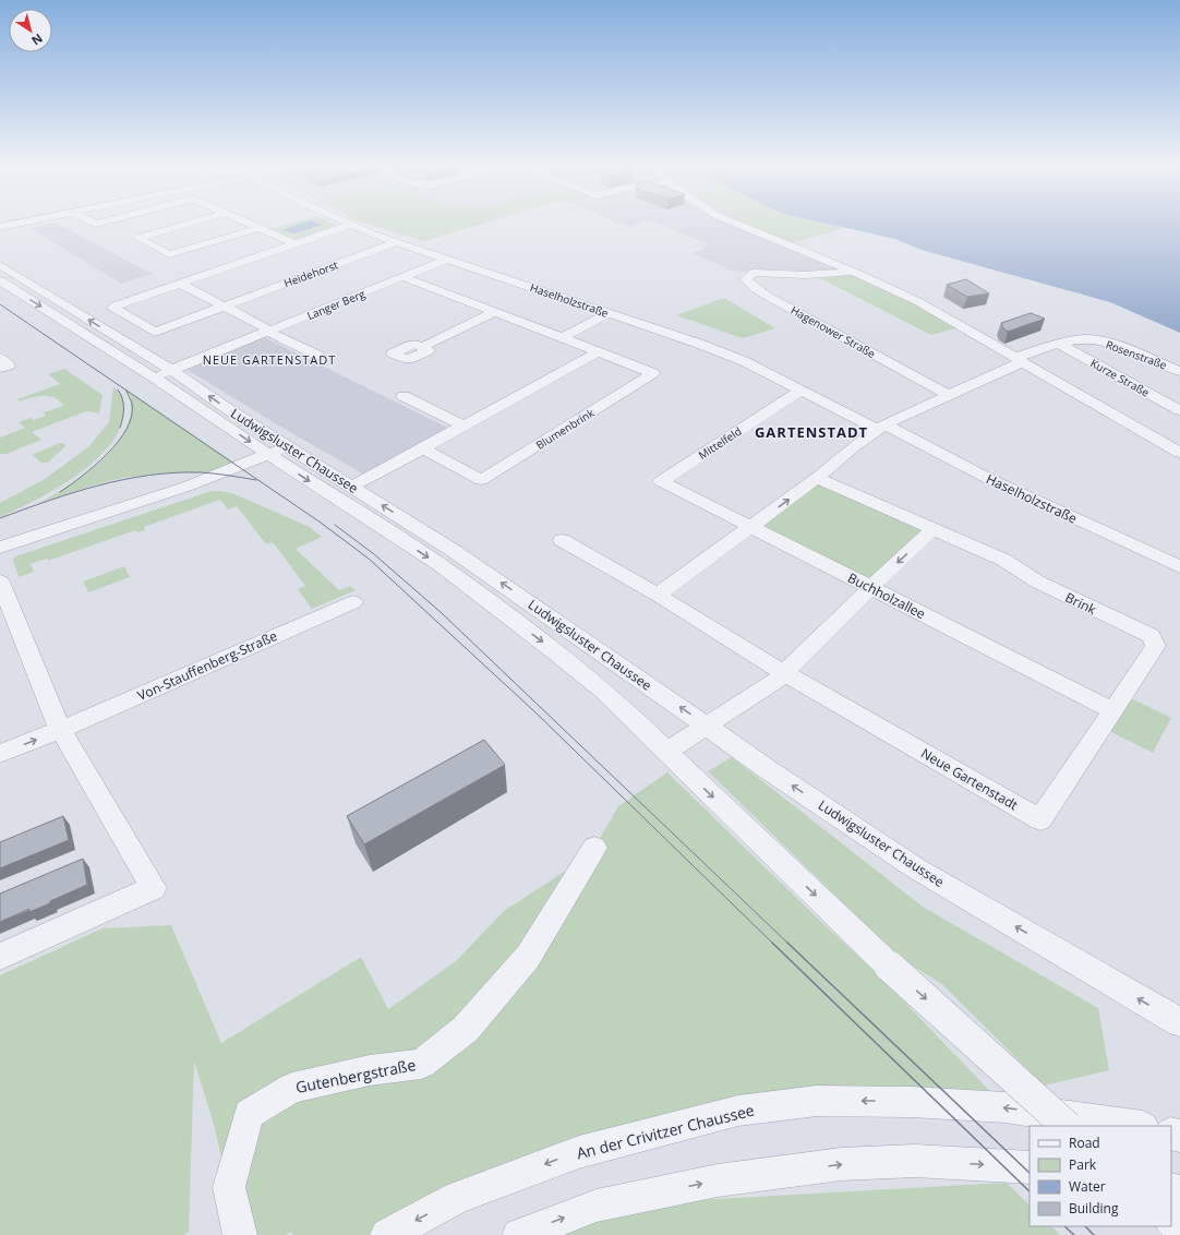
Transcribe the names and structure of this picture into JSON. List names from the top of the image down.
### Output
{
  "streets": {
    "street": [
      "Heidehorst",
      "Haselholzstraße",
      "Langer Berg",
      "Hagenower Straße",
      "Rosenstraße",
      "Kurze Straße",
      "Blumenbrink",
      "Mittelfeld",
      "Ludwigsluster Chaussee",
      "Buchholzallee",
      "Brink",
      "Von-Stauffenberg-Straße",
      "Neue Gartenstadt",
      "Gutenbergstraße",
      "An der Crivitzer Chaussee"
    ]
  },
  "crossings": [
    ["Heidehorst", "Haselholzstraße"],
    ["Haselholzstraße", "Langer Berg"],
    ["Haselholzstraße", "Mittelfeld"],
    ["Langer Berg", "Ludwigsluster Chaussee"],
    ["Hagenower Straße", "Rosenstraße"],
    ["Rosenstraße", "Kurze Straße"],
    ["Mittelfeld", "Buchholzallee"],
    ["Buchholzallee", "Brink"],
    ["Buchholzallee", "Neue Gartenstadt"],
    ["Brink", "Neue Gartenstadt"]
  ],
  "districts": ["NEUE GARTENSTADT", "GARTENSTADT"],
  "legend": [
    "Road",
    "Park",
    "Water",
    "Building"
  ],
  "north": "bottom right"
}
